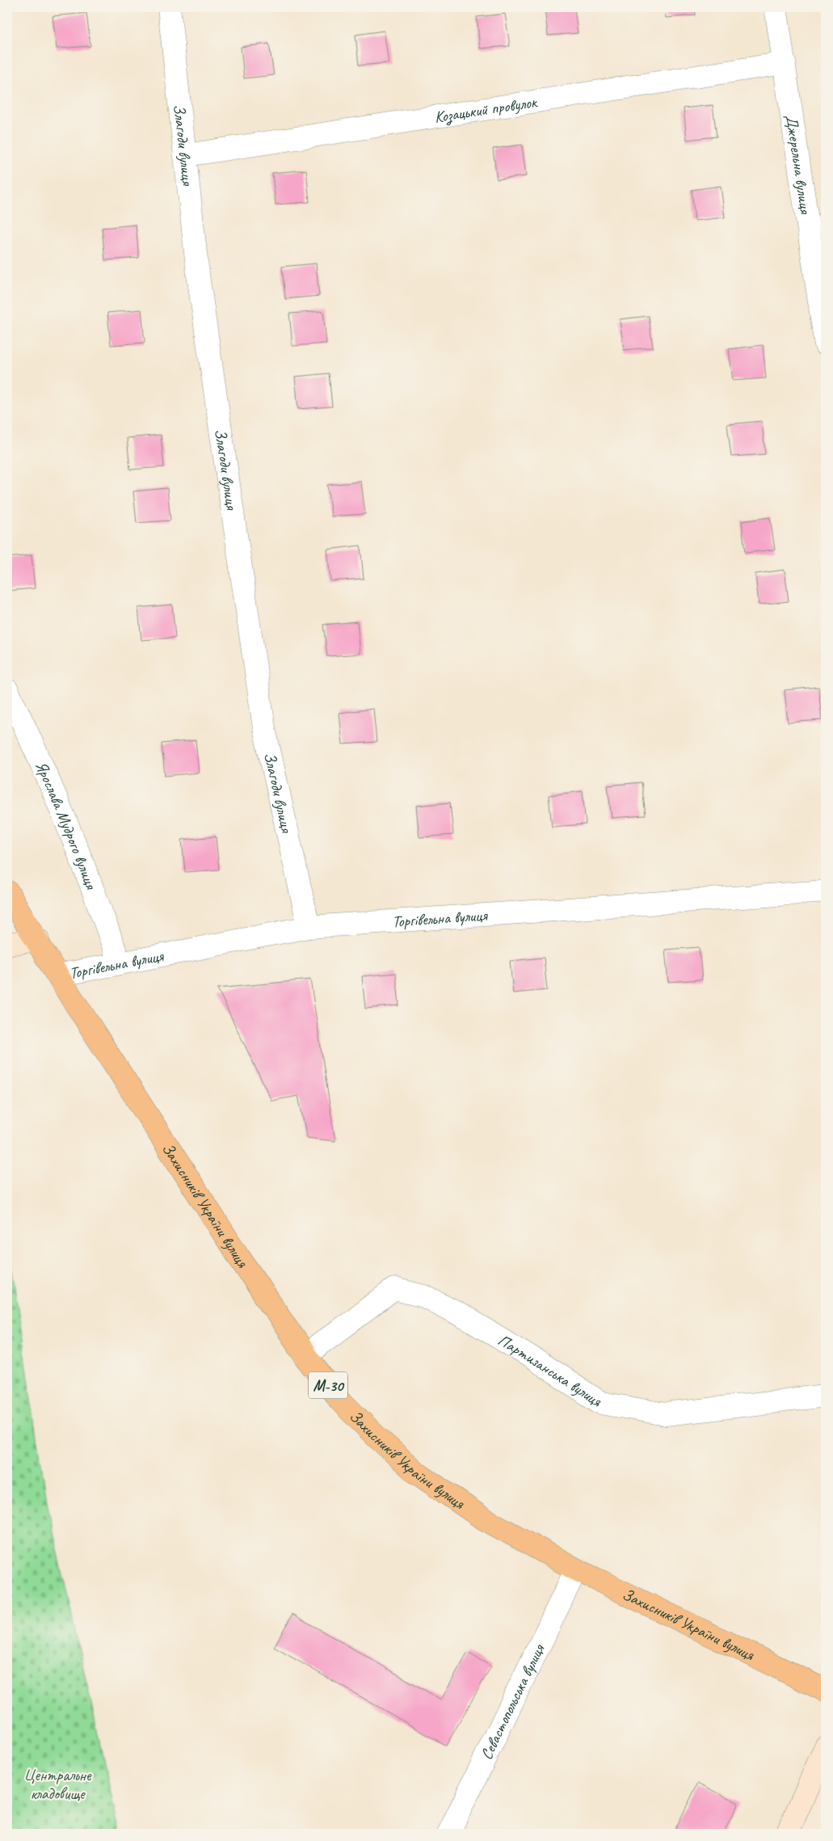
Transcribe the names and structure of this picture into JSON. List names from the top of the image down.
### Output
{
  "streets": {
    "highway": ["Захисників України вулиця", "М-30"],
    "street": [
      "Козацький провулок",
      "Злагоди вулиця",
      "Джерельна вулиця",
      "Ярослава Мудрого вулиця",
      "Торгівельна вулиця",
      "Партизанська вулиця",
      "Севастопольська вулиця"
    ]
  },
  "crossings": [
    ["Козацький провулок", "Злагоди вулиця"],
    ["Козацький провулок", "Джерельна вулиця"],
    ["Злагоди вулиця", "Торгівельна вулиця"],
    ["Ярослава Мудрого вулиця", "Торгівельна вулиця"],
    ["Торгівельна вулиця", "Захисників України вулиця"],
    ["Захисників України вулиця", "Партизанська вулиця"],
    ["Захисників України вулиця", "Севастопольська вулиця"]
  ],
  "parks": ["Центральне кладовище"]
}
